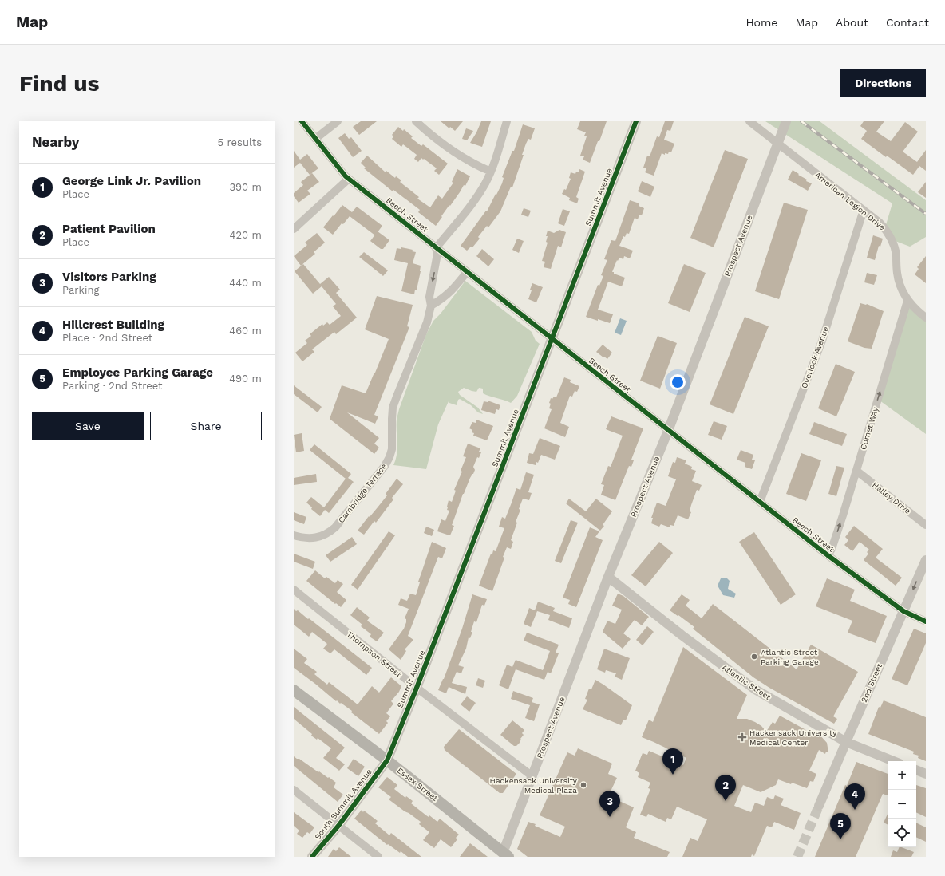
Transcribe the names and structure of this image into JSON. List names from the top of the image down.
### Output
{
  "streets": {
    "main road": ["Essex Street"],
    "street": [
      "Summit Avenue",
      "American Legion Drive",
      "Beech Street",
      "Prospect Avenue",
      "Overlook Avenue",
      "Comet Way",
      "Cambridge Terrace",
      "Halley Drive",
      "Thompson Street",
      "Atlantic Street",
      "2nd Street",
      "South Summit Avenue"
    ]
  },
  "crossings": [
    ["Summit Avenue", "Beech Street"],
    ["Summit Avenue", "Thompson Street"],
    ["Summit Avenue", "Essex Street"],
    ["Summit Avenue", "South Summit Avenue"],
    ["American Legion Drive", "Prospect Avenue"],
    ["American Legion Drive", "Overlook Avenue"],
    ["American Legion Drive", "Comet Way"],
    ["Beech Street", "Prospect Avenue"],
    ["Beech Street", "Overlook Avenue"],
    ["Beech Street", "Comet Way"],
    ["Beech Street", "Cambridge Terrace"],
    ["Beech Street", "2nd Street"],
    ["Prospect Avenue", "Thompson Street"],
    ["Prospect Avenue", "Atlantic Street"],
    ["Prospect Avenue", "Essex Street"],
    ["Comet Way", "Halley Drive"],
    ["Atlantic Street", "2nd Street"],
    ["Essex Street", "South Summit Avenue"]
  ],
  "one_way": ["Comet Way"],
  "places": {
    "other": ["Atlantic Street Parking Garage", "Hackensack University Medical Plaza"],
    "health": ["Hackensack University Medical Center"]
  },
  "page": {
    "header": "Map",
    "nav": [
      "Home",
      "Map",
      "About",
      "Contact"
    ],
    "buttons": [
      "Directions",
      ["Save", "Share"]
    ],
    "title": "Find us",
    "heading": ["Nearby", "5 results"],
    "list": [
      {
        "mark": "1",
        "name": "George Link Jr. Pavilion",
        "note": "Place",
        "value": "390 m"
      },
      {
        "mark": "2",
        "name": "Patient Pavilion",
        "note": "Place",
        "value": "420 m"
      },
      {
        "mark": "3",
        "name": "Visitors Parking",
        "note": "Parking",
        "value": "440 m"
      },
      {
        "mark": "4",
        "name": "Hillcrest Building",
        "note": "Place · 2nd Street",
        "value": "460 m"
      },
      {
        "mark": "5",
        "name": "Employee Parking Garage",
        "note": "Parking · 2nd Street",
        "value": "490 m"
      }
    ],
    "pins": [
      "1",
      "2",
      "4",
      "3",
      "5"
    ],
    "map_buttons": ["+", "−"]
  }
}
